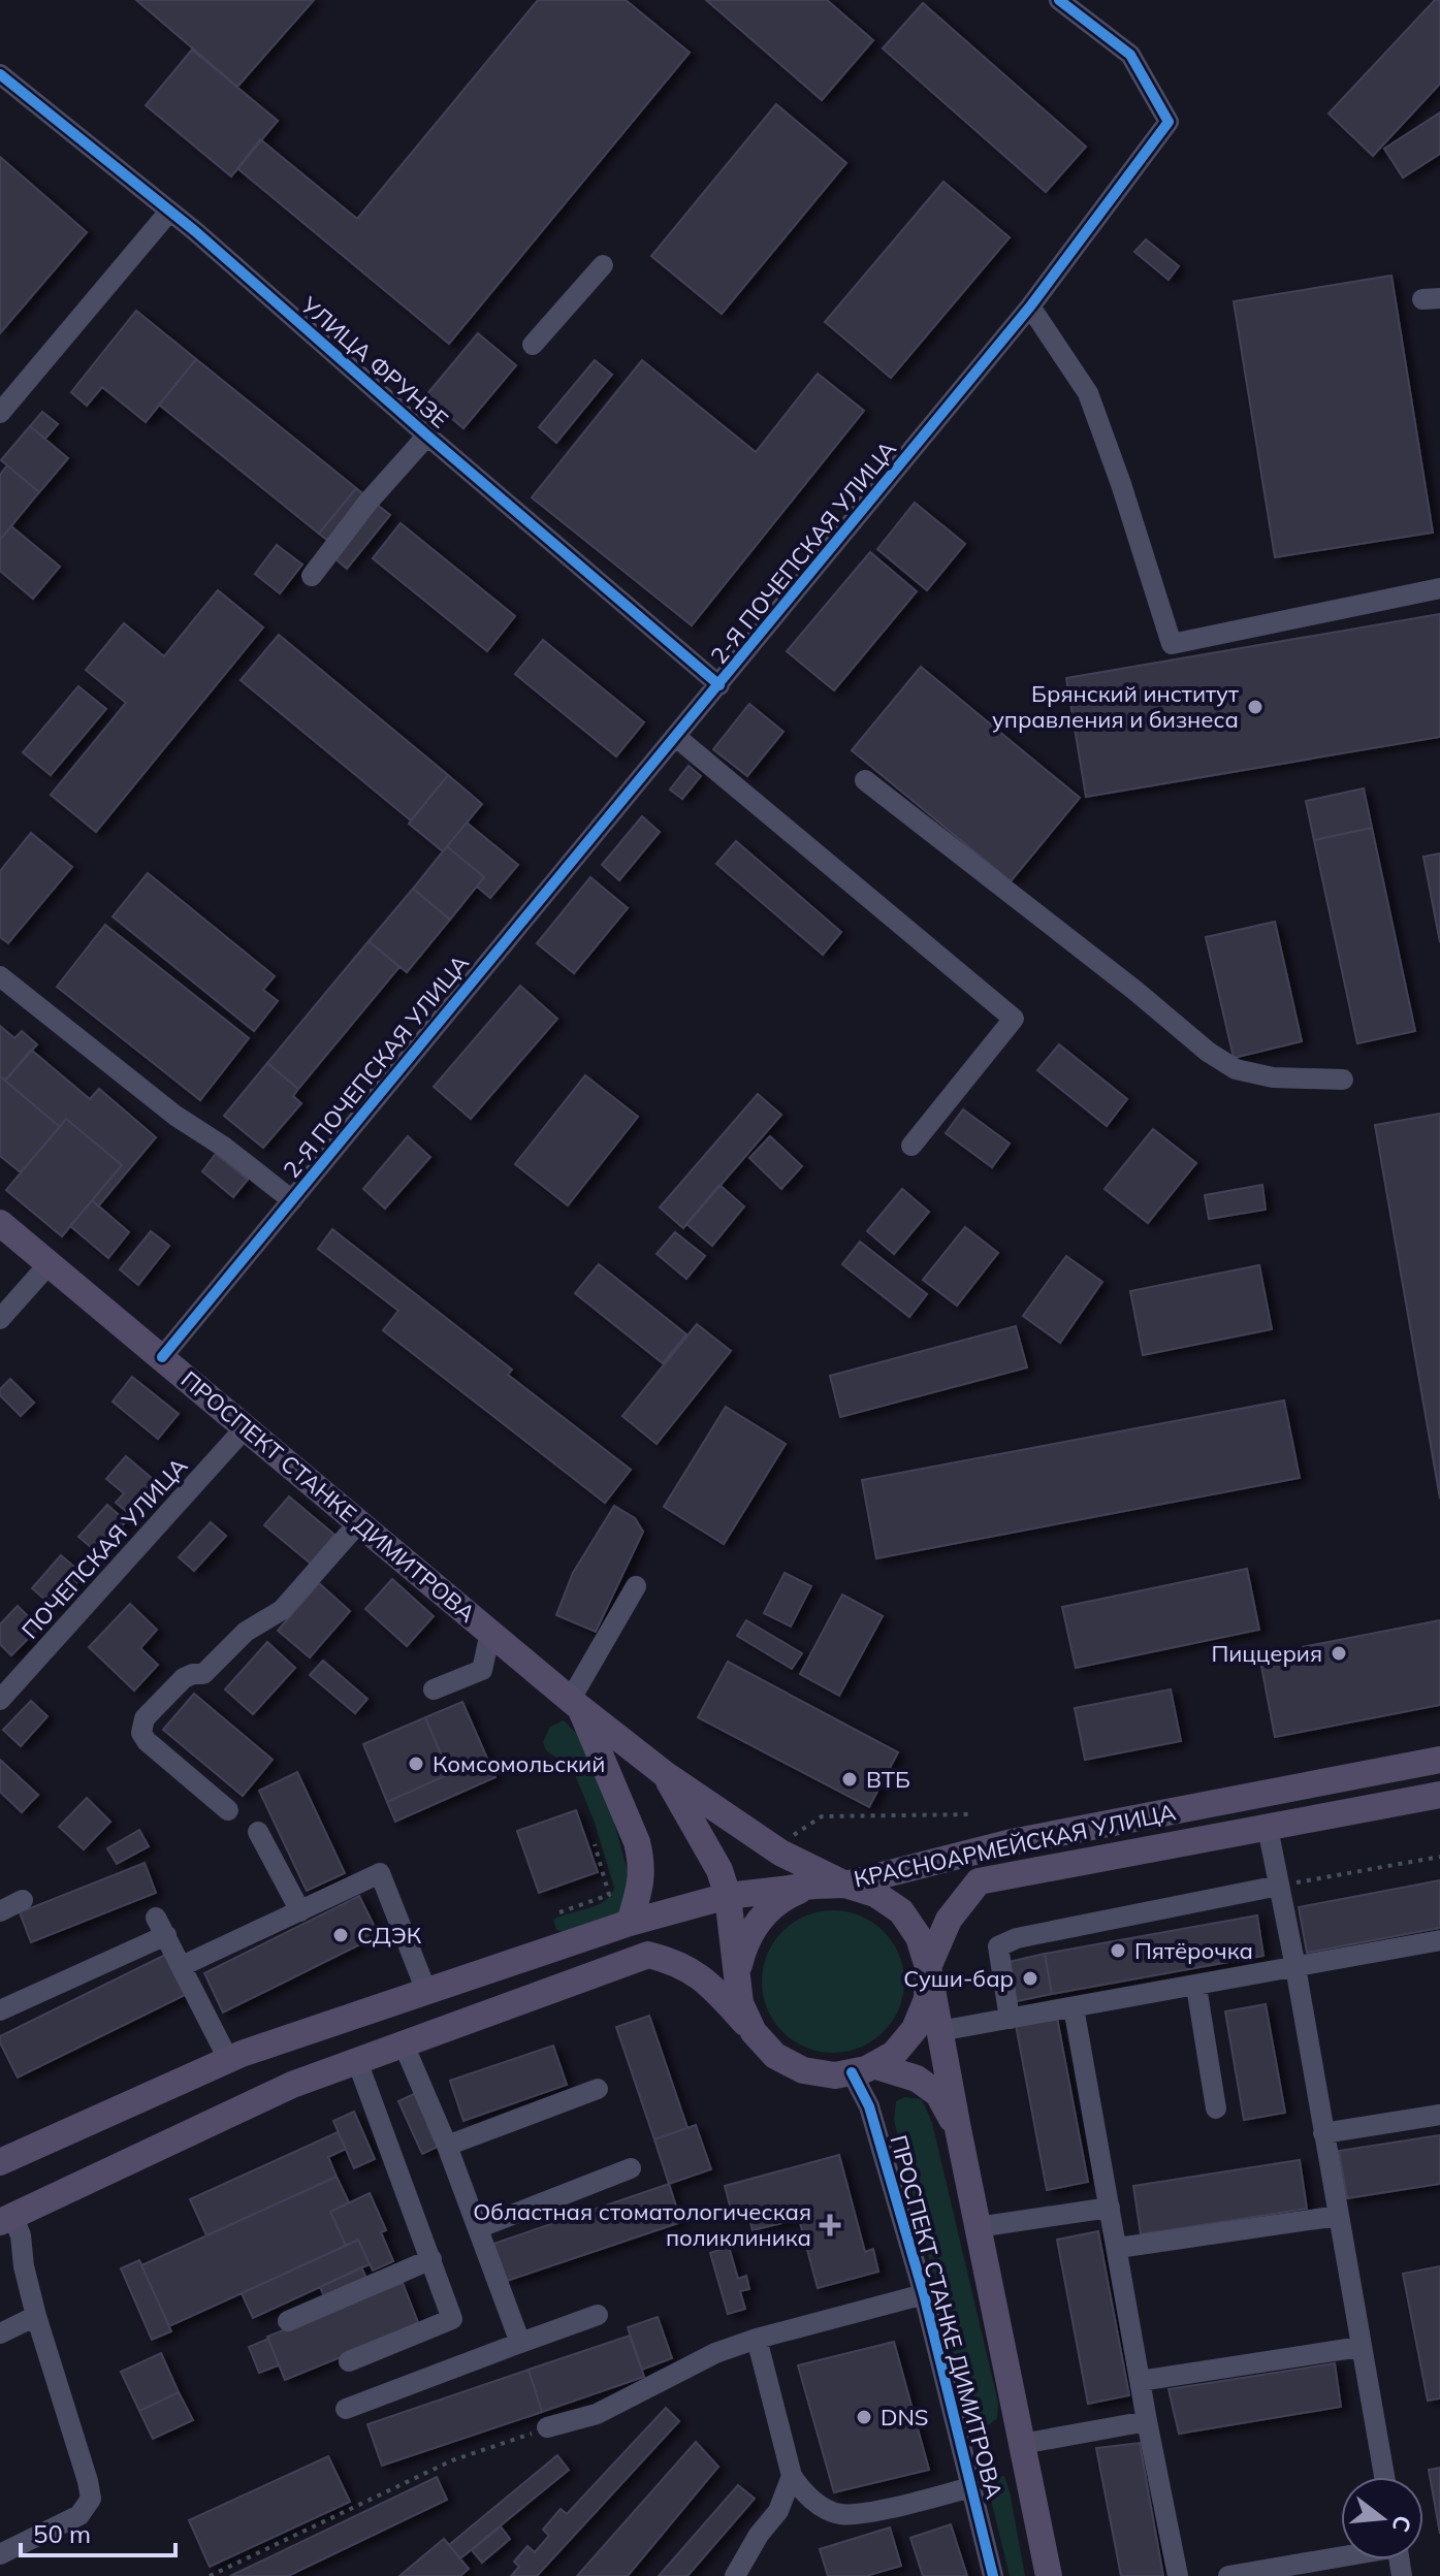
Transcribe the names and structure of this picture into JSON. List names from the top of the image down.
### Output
{
  "streets": {
    "main road": ["ПРОСПЕКТ СТАНКЕ ДИМИТРОВА", "КРАСНОАРМЕЙСКАЯ УЛИЦА"],
    "street": ["УЛИЦА ФРУНЗЕ", "2-Я ПОЧЕПСКАЯ УЛИЦА", "ПОЧЕПСКАЯ УЛИЦА"]
  },
  "crossings": [
    ["УЛИЦА ФРУНЗЕ", "2-Я ПОЧЕПСКАЯ УЛИЦА"],
    ["2-Я ПОЧЕПСКАЯ УЛИЦА", "ПРОСПЕКТ СТАНКЕ ДИМИТРОВА"],
    ["ПРОСПЕКТ СТАНКЕ ДИМИТРОВА", "ПОЧЕПСКАЯ УЛИЦА"],
    ["ПРОСПЕКТ СТАНКЕ ДИМИТРОВА", "КРАСНОАРМЕЙСКАЯ УЛИЦА"]
  ],
  "places": {
    "other": [
      "Брянский институт управления и бизнеса",
      "Пиццерия",
      "Комсомольский",
      "ВТБ",
      "СДЭК",
      "Пятёрочка",
      "Суши-бар",
      "DNS"
    ],
    "health": ["Областная стоматологическая поликлиника"]
  },
  "scale_bar": "50 m",
  "north": "right"
}
